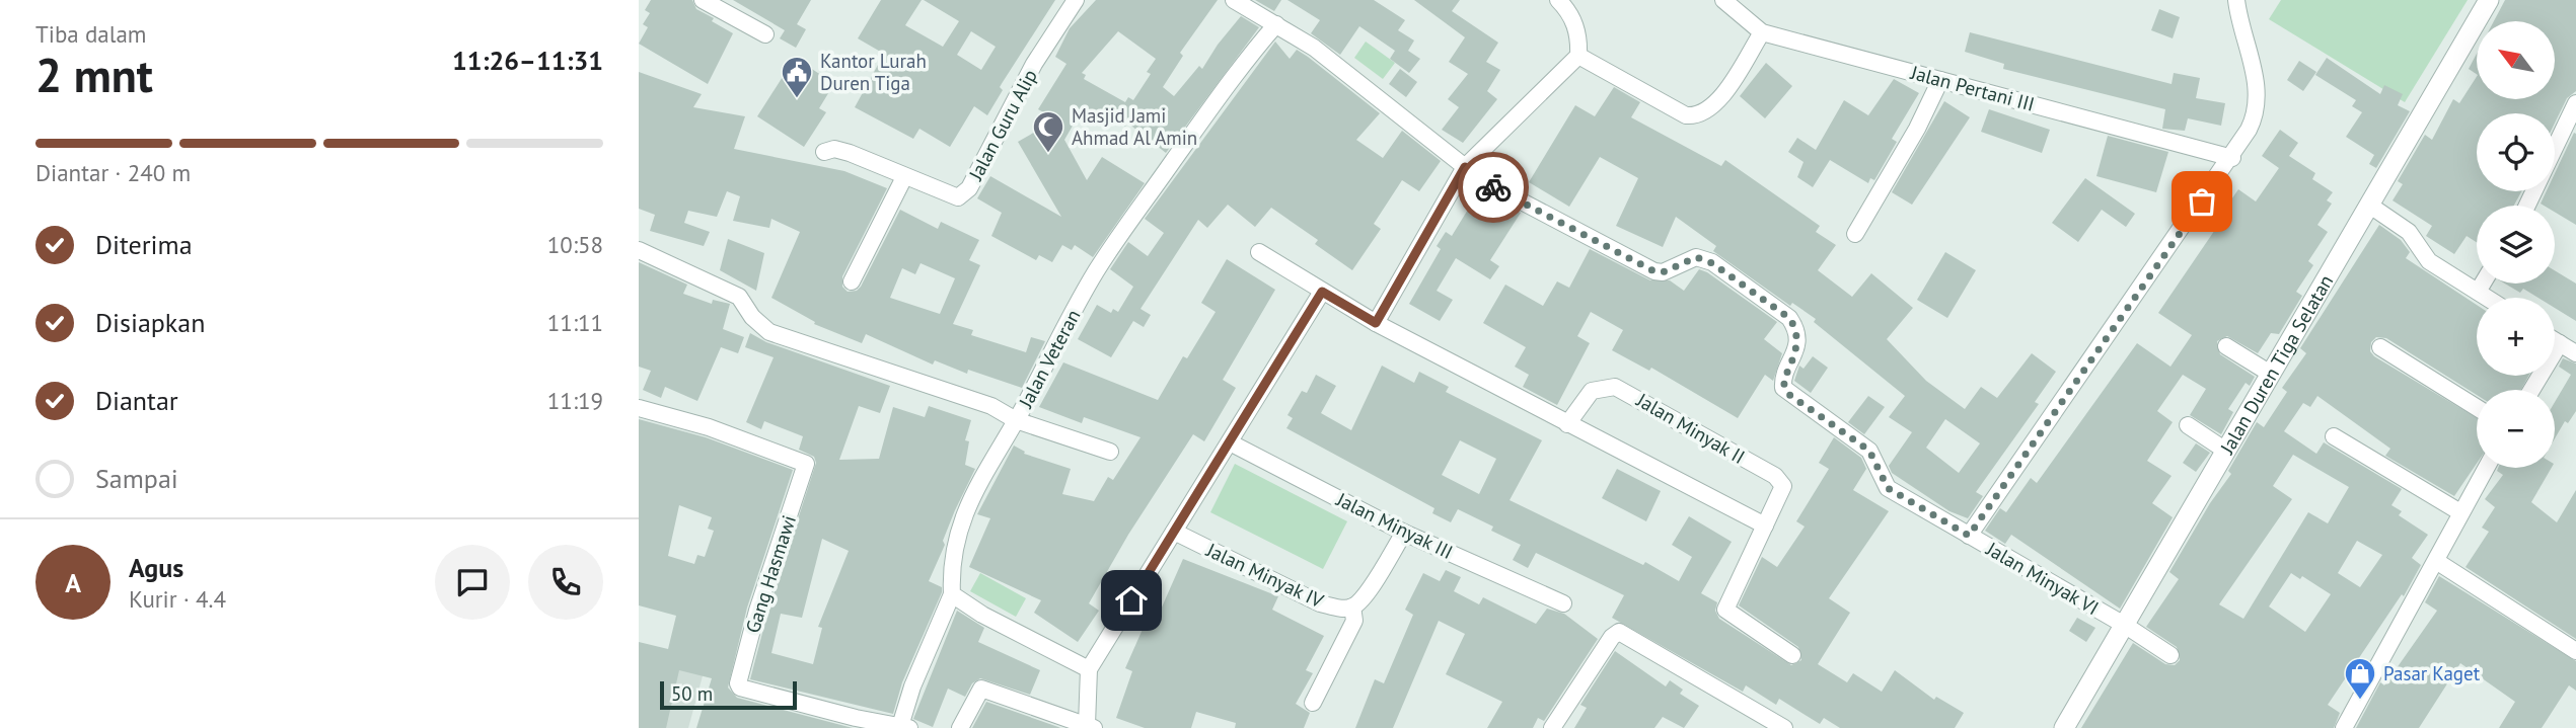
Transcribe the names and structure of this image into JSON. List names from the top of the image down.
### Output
{
  "streets": {
    "street": [
      "Jalan Pertani III",
      "Jalan Guru Alip",
      "Jalan Veteran",
      "Jalan Duren Tiga Selatan",
      "Jalan Minyak II",
      "Jalan Minyak III",
      "Gang Hasmawi",
      "Jalan Minyak IV",
      "Jalan Minyak VI"
    ]
  },
  "crossings": [
    ["Jalan Duren Tiga Selatan", "Jalan Minyak VI"],
    ["Jalan Minyak III", "Jalan Minyak IV"]
  ],
  "places": {
    "public building": ["Kantor Lurah Duren Tiga"],
    "mosque": ["Masjid Jami Ahmad Al Amin"],
    "shop": ["Pasar Kaget"]
  },
  "scale_bar": "50 m",
  "north": "top left",
  "page": {
    "heading": ["2 mnt", "Tiba dalam", "11:26–11:31"],
    "panel": ["Agus", "Kurir · 4.4"],
    "map_buttons": ["+", "−"],
    "bar": "Diantar · 240 m",
    "list": [
      ["Diterima", "10:58"],
      ["Disiapkan", "11:11"],
      ["Diantar", "11:19"],
      "Sampai"
    ],
    "round": "A",
    "scale": "50 m"
  }
}
